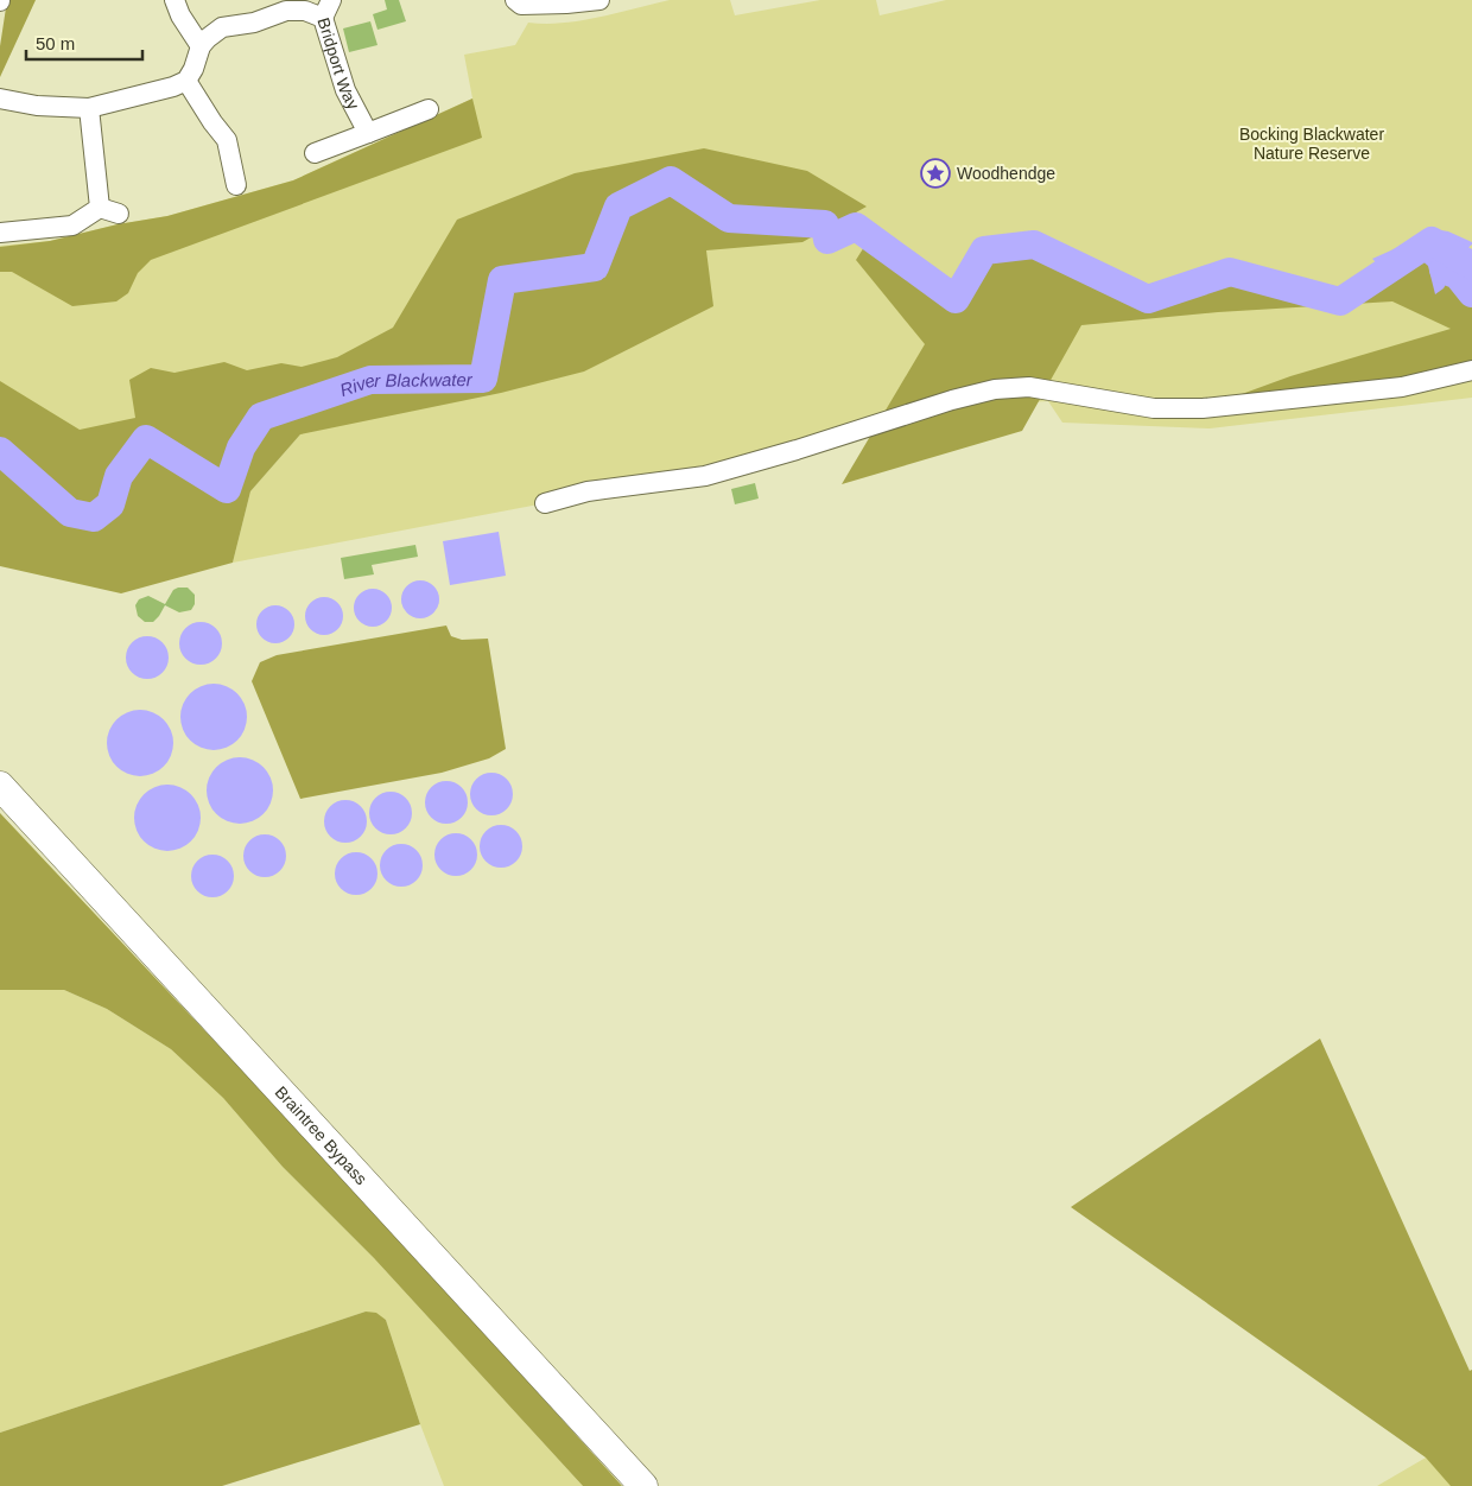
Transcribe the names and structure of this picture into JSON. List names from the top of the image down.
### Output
{
  "streets": {
    "highway": ["Braintree Bypass"],
    "street": ["Bridport Way"]
  },
  "water": ["River Blackwater"],
  "parks": ["Bocking Blackwater Nature Reserve"],
  "places": {
    "place": ["Woodhendge"]
  },
  "scale_bar": "50 m"
}
